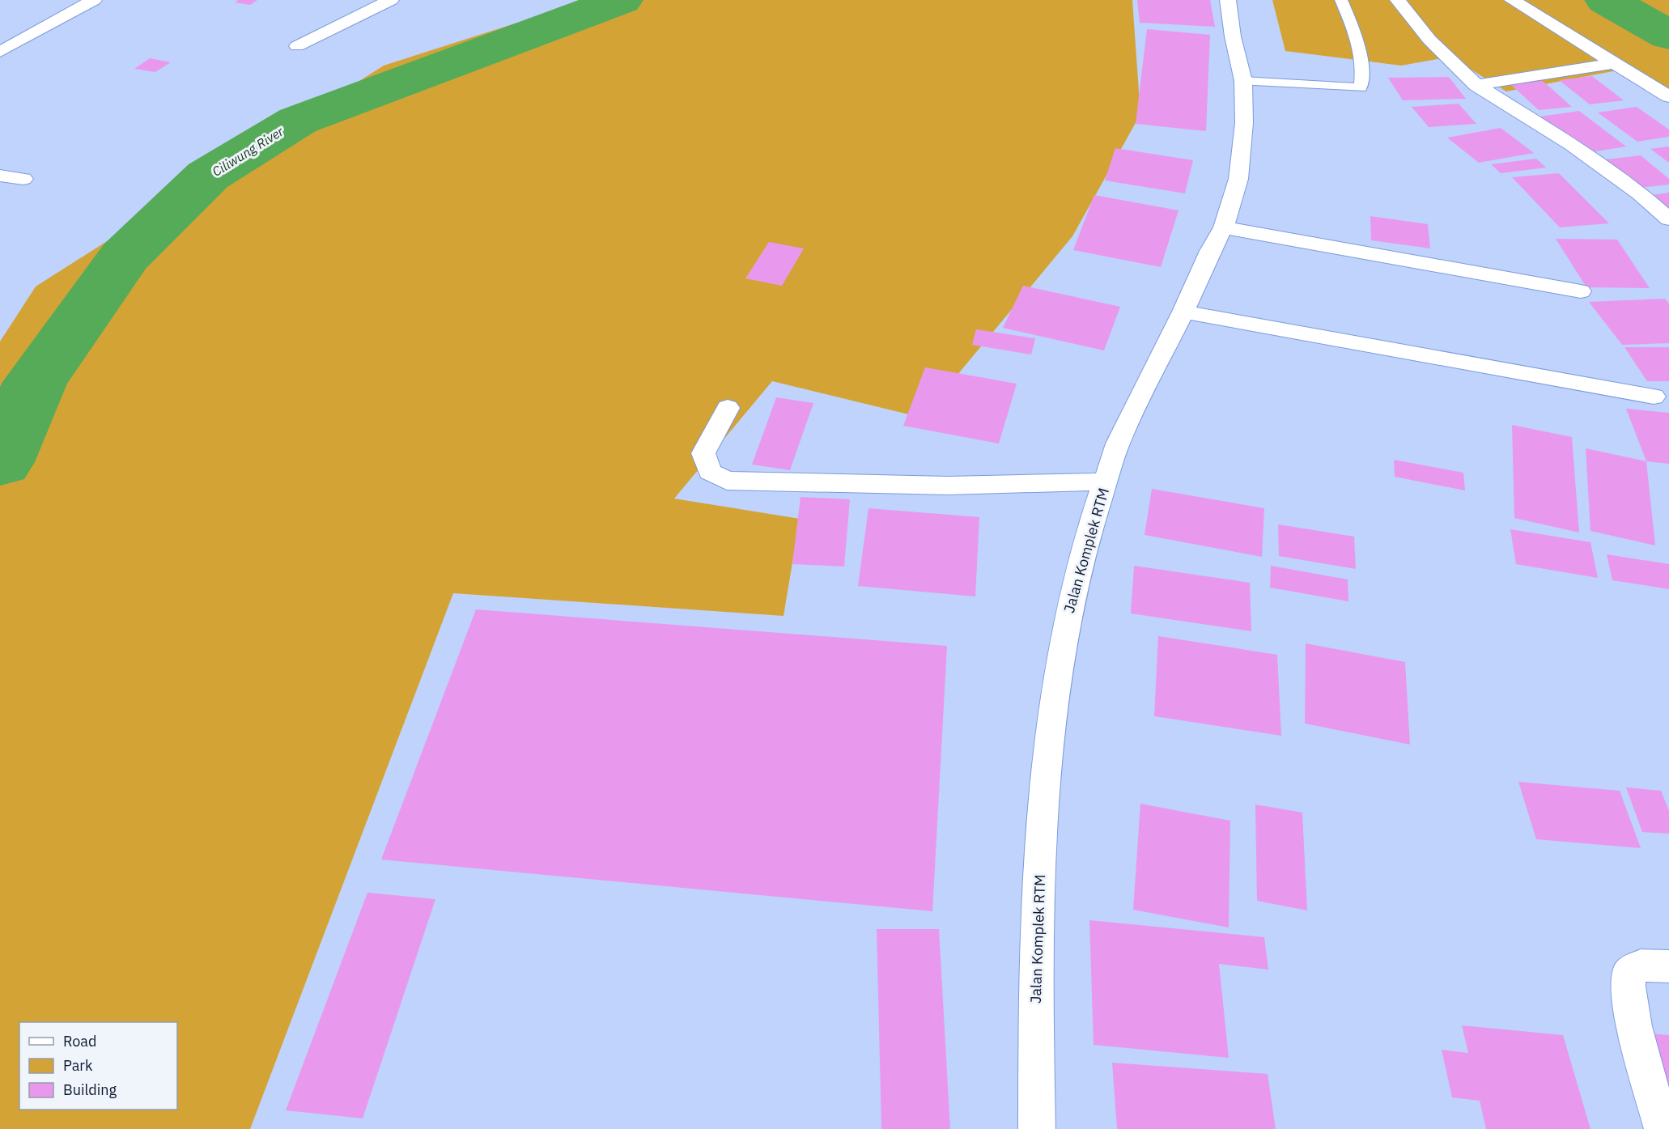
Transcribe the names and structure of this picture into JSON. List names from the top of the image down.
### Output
{
  "streets": {
    "street": ["Jalan Komplek RTM"]
  },
  "water": ["Ciliwung River"],
  "legend": ["Road", "Park", "Building"]
}
